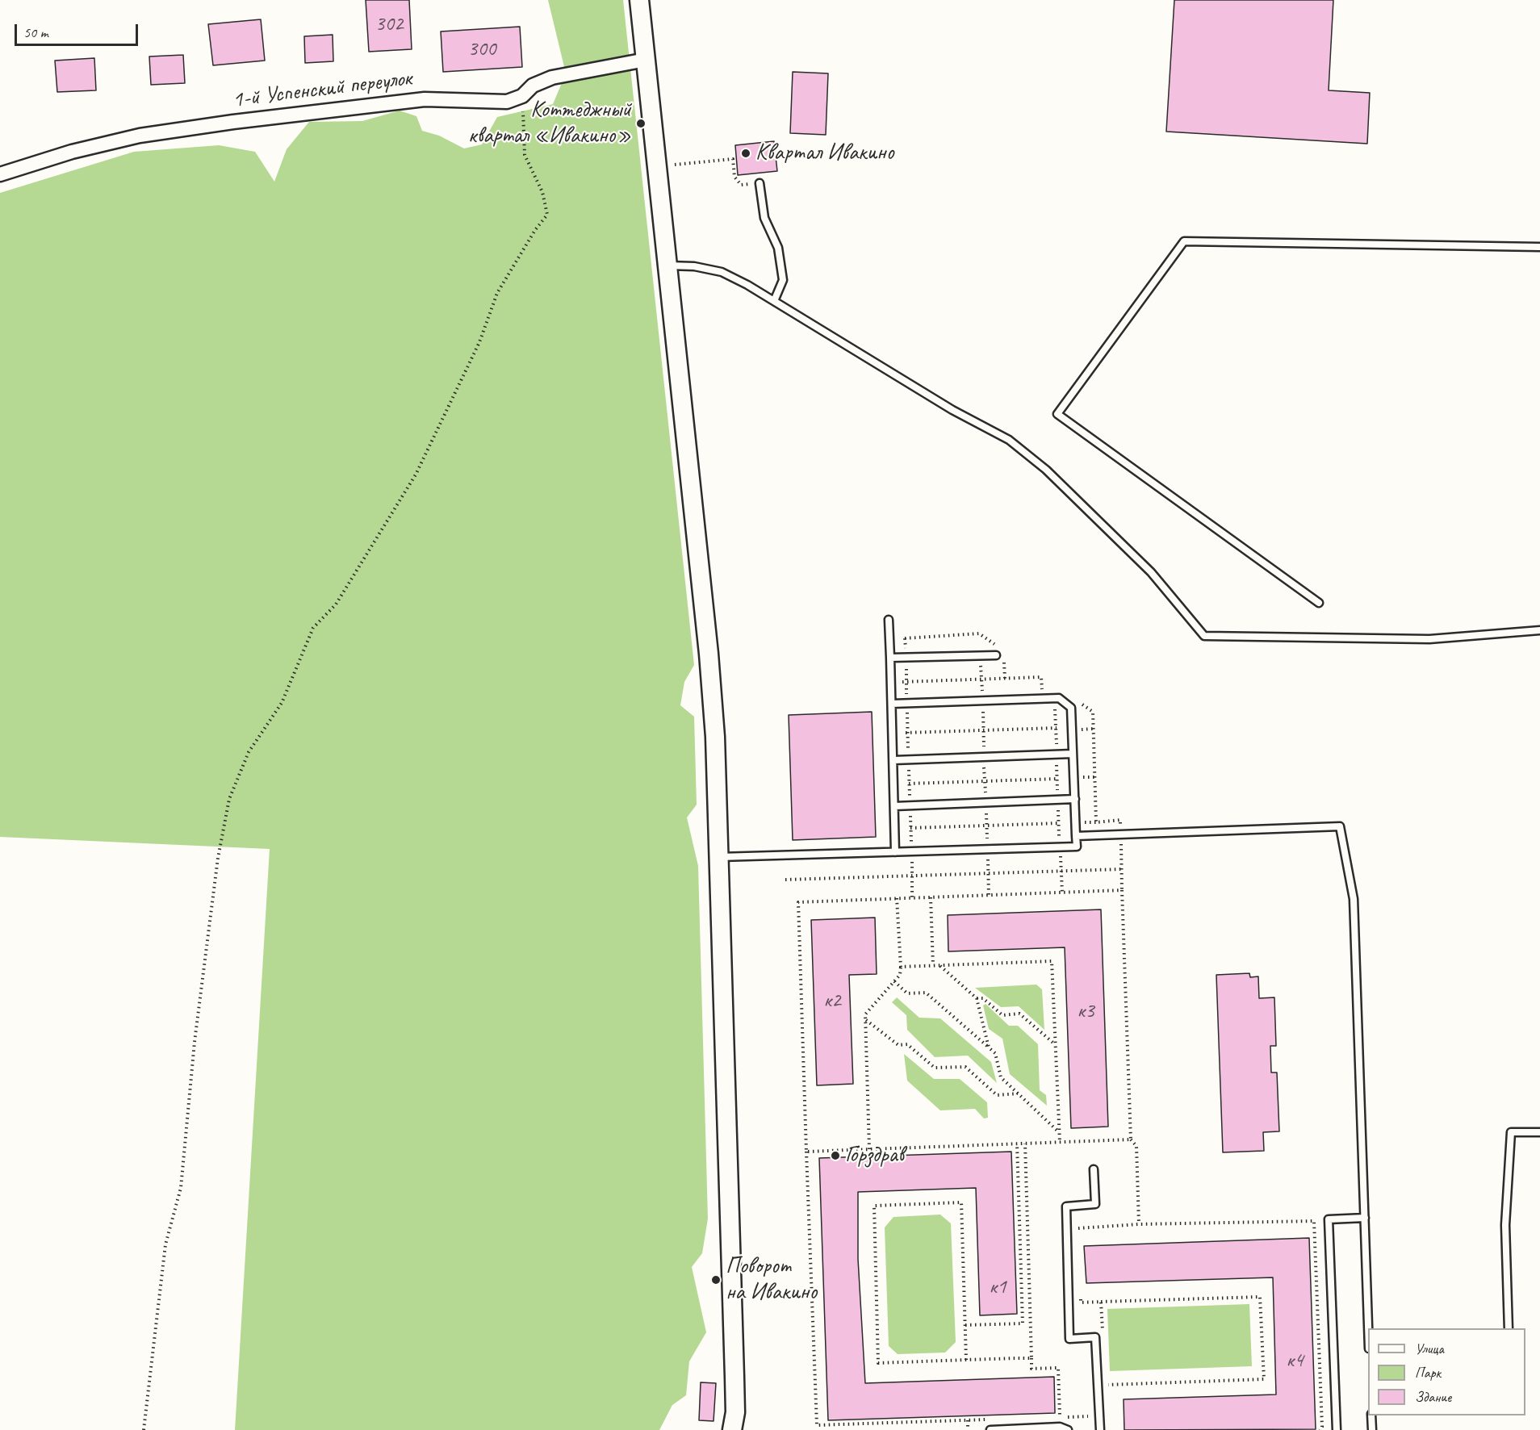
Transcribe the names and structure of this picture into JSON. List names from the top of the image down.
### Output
{
  "streets": {
    "street": ["1-й Успенский переулок"]
  },
  "places": [
    "Коттеджный квартал «Ивакино»",
    "Квартал Ивакино",
    "Горздрав",
    "Поворот на Ивакино"
  ],
  "house_numbers": [
    "302",
    "300",
    "к2",
    "к3",
    "к1",
    "к4"
  ],
  "legend": ["Улица", "Парк", "Здание"],
  "scale_bar": "50 m"
}
